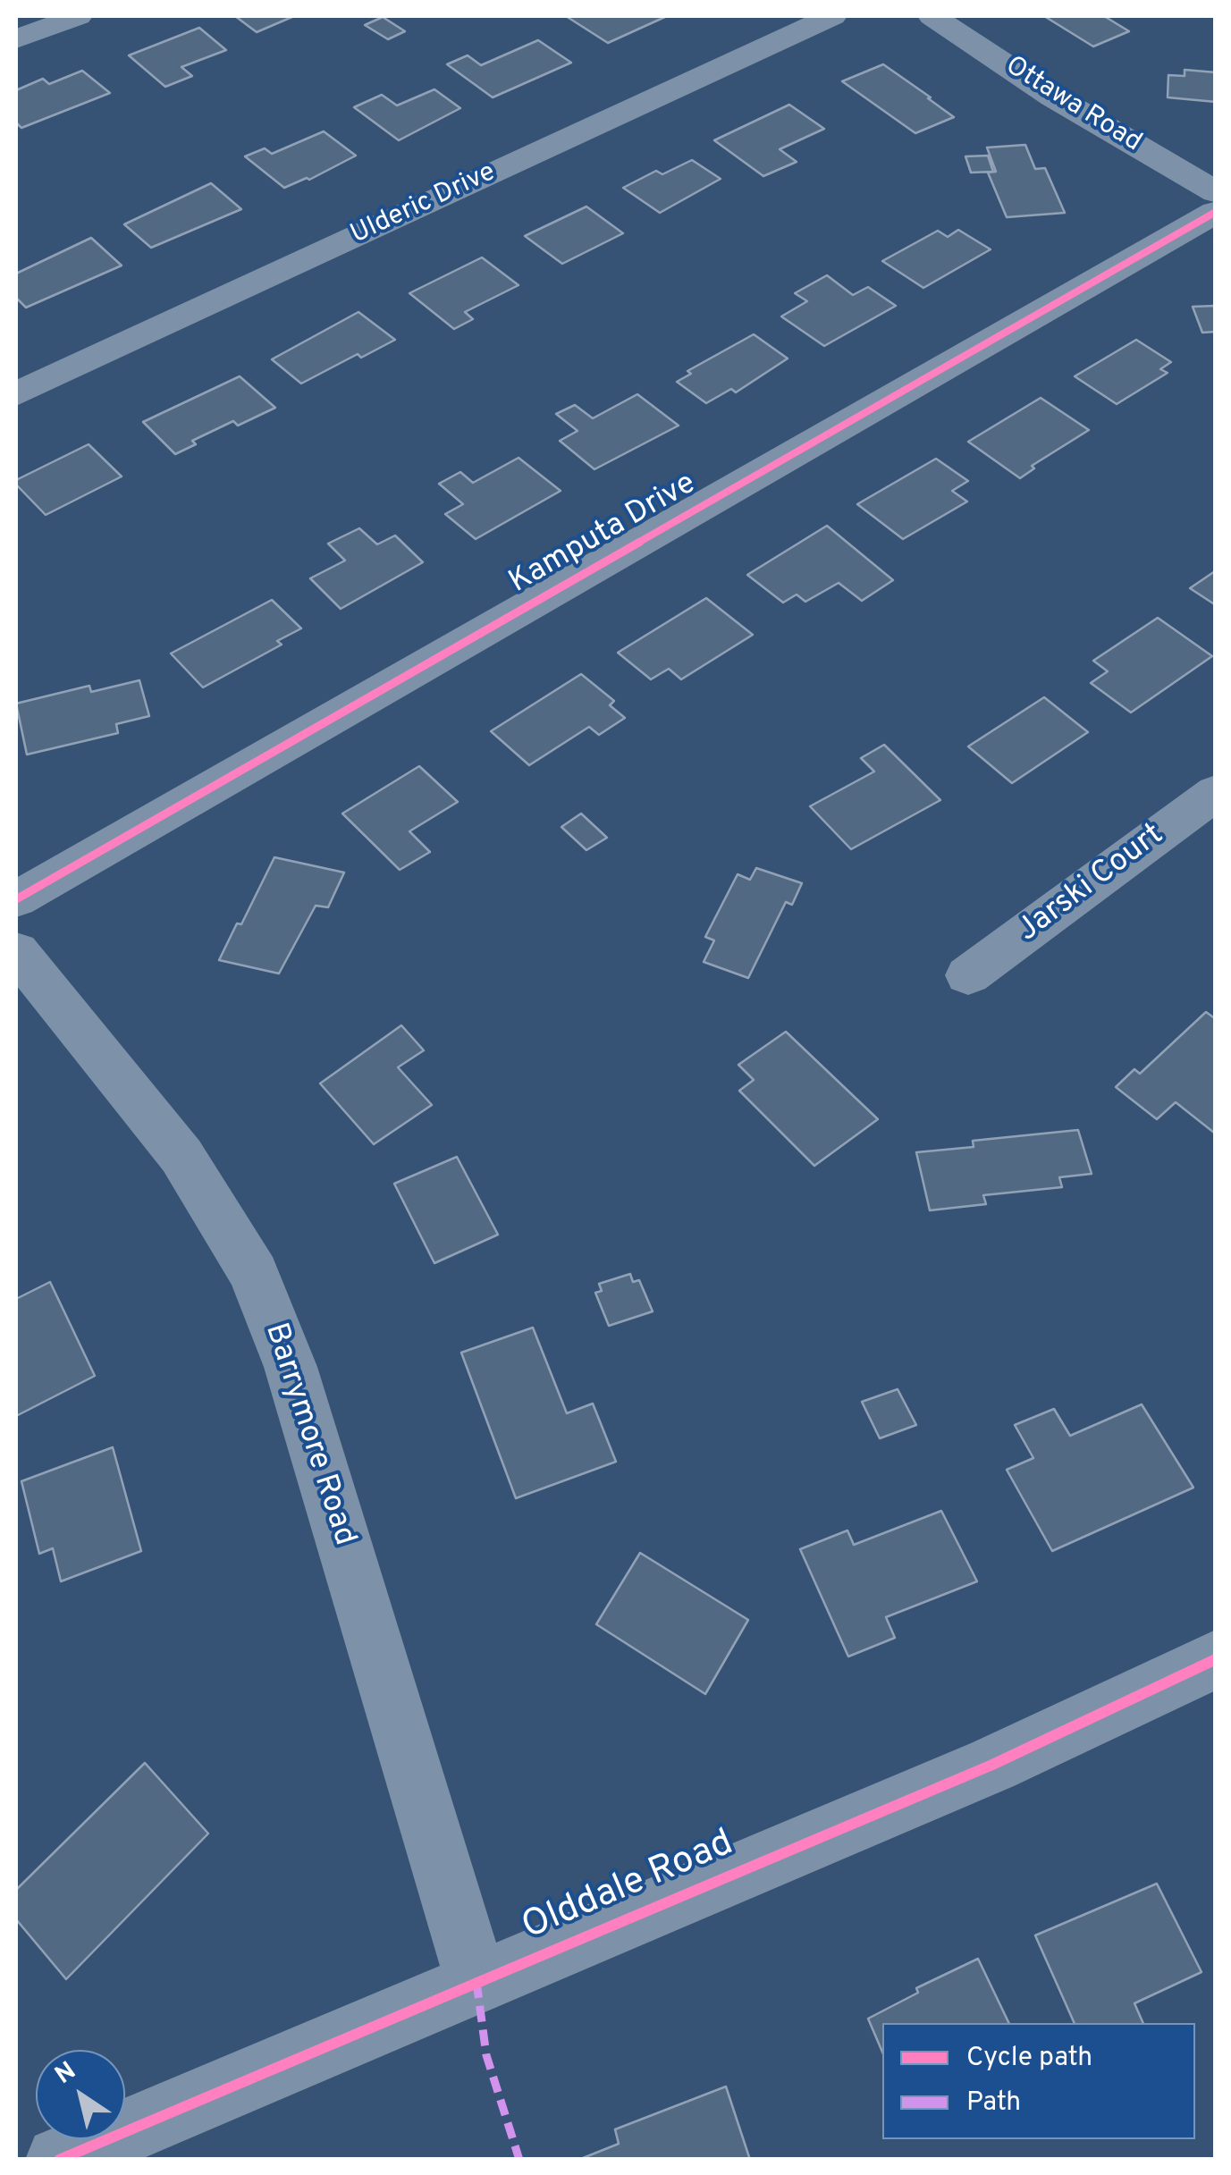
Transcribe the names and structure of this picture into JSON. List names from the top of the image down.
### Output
{
  "streets": {
    "street": [
      "Ottawa Road",
      "Ulderic Drive",
      "Kamputa Drive",
      "Jarski Court",
      "Barrymore Road",
      "Olddale Road"
    ]
  },
  "crossings": [
    ["Barrymore Road", "Olddale Road"]
  ],
  "legend": ["Cycle path", "Path"],
  "north": "top left"
}
